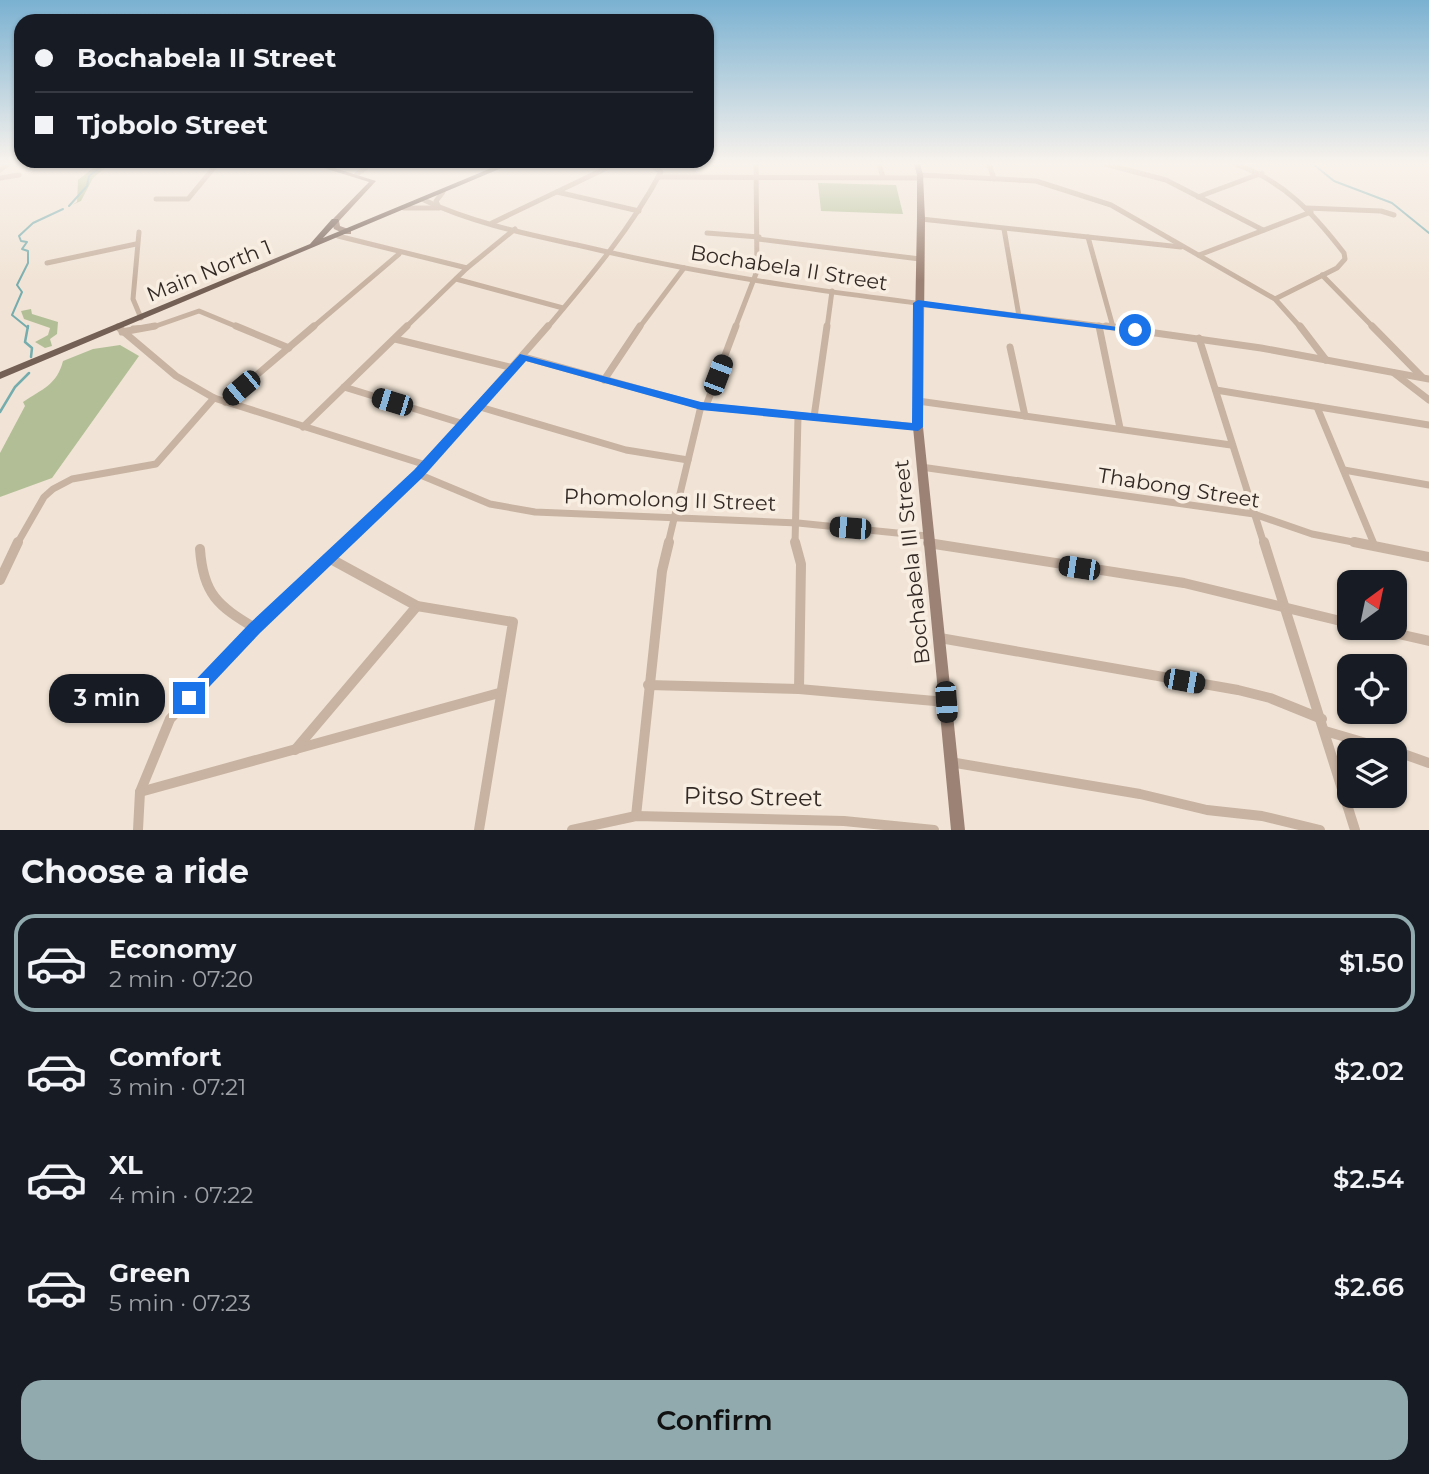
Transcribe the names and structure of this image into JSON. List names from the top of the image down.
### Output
{
  "streets": {
    "main road": ["Main North 1"],
    "street": [
      "Bochabela II Street",
      "Thabong Street",
      "Phomolong II Street",
      "Bochabela III Street",
      "Pitso Street"
    ]
  },
  "crossings": [
    ["Bochabela II Street", "Main North 1"],
    ["Bochabela II Street", "Bochabela III Street"],
    ["Thabong Street", "Bochabela III Street"],
    ["Phomolong II Street", "Bochabela III Street"]
  ],
  "north": "top right",
  "page": {
    "banner": ["Bochabela II Street", "Tjobolo Street"],
    "bubble": "3 min",
    "heading": "Choose a ride",
    "list": [
      {
        "name": "Economy",
        "note": "2 min · 07:20",
        "value": "$1.50"
      },
      {
        "name": "Comfort",
        "note": "3 min · 07:21",
        "value": "$2.02"
      },
      {
        "name": "XL",
        "note": "4 min · 07:22",
        "value": "$2.54"
      },
      {
        "name": "Green",
        "note": "5 min · 07:23",
        "value": "$2.66"
      }
    ],
    "buttons": "Confirm"
  }
}
